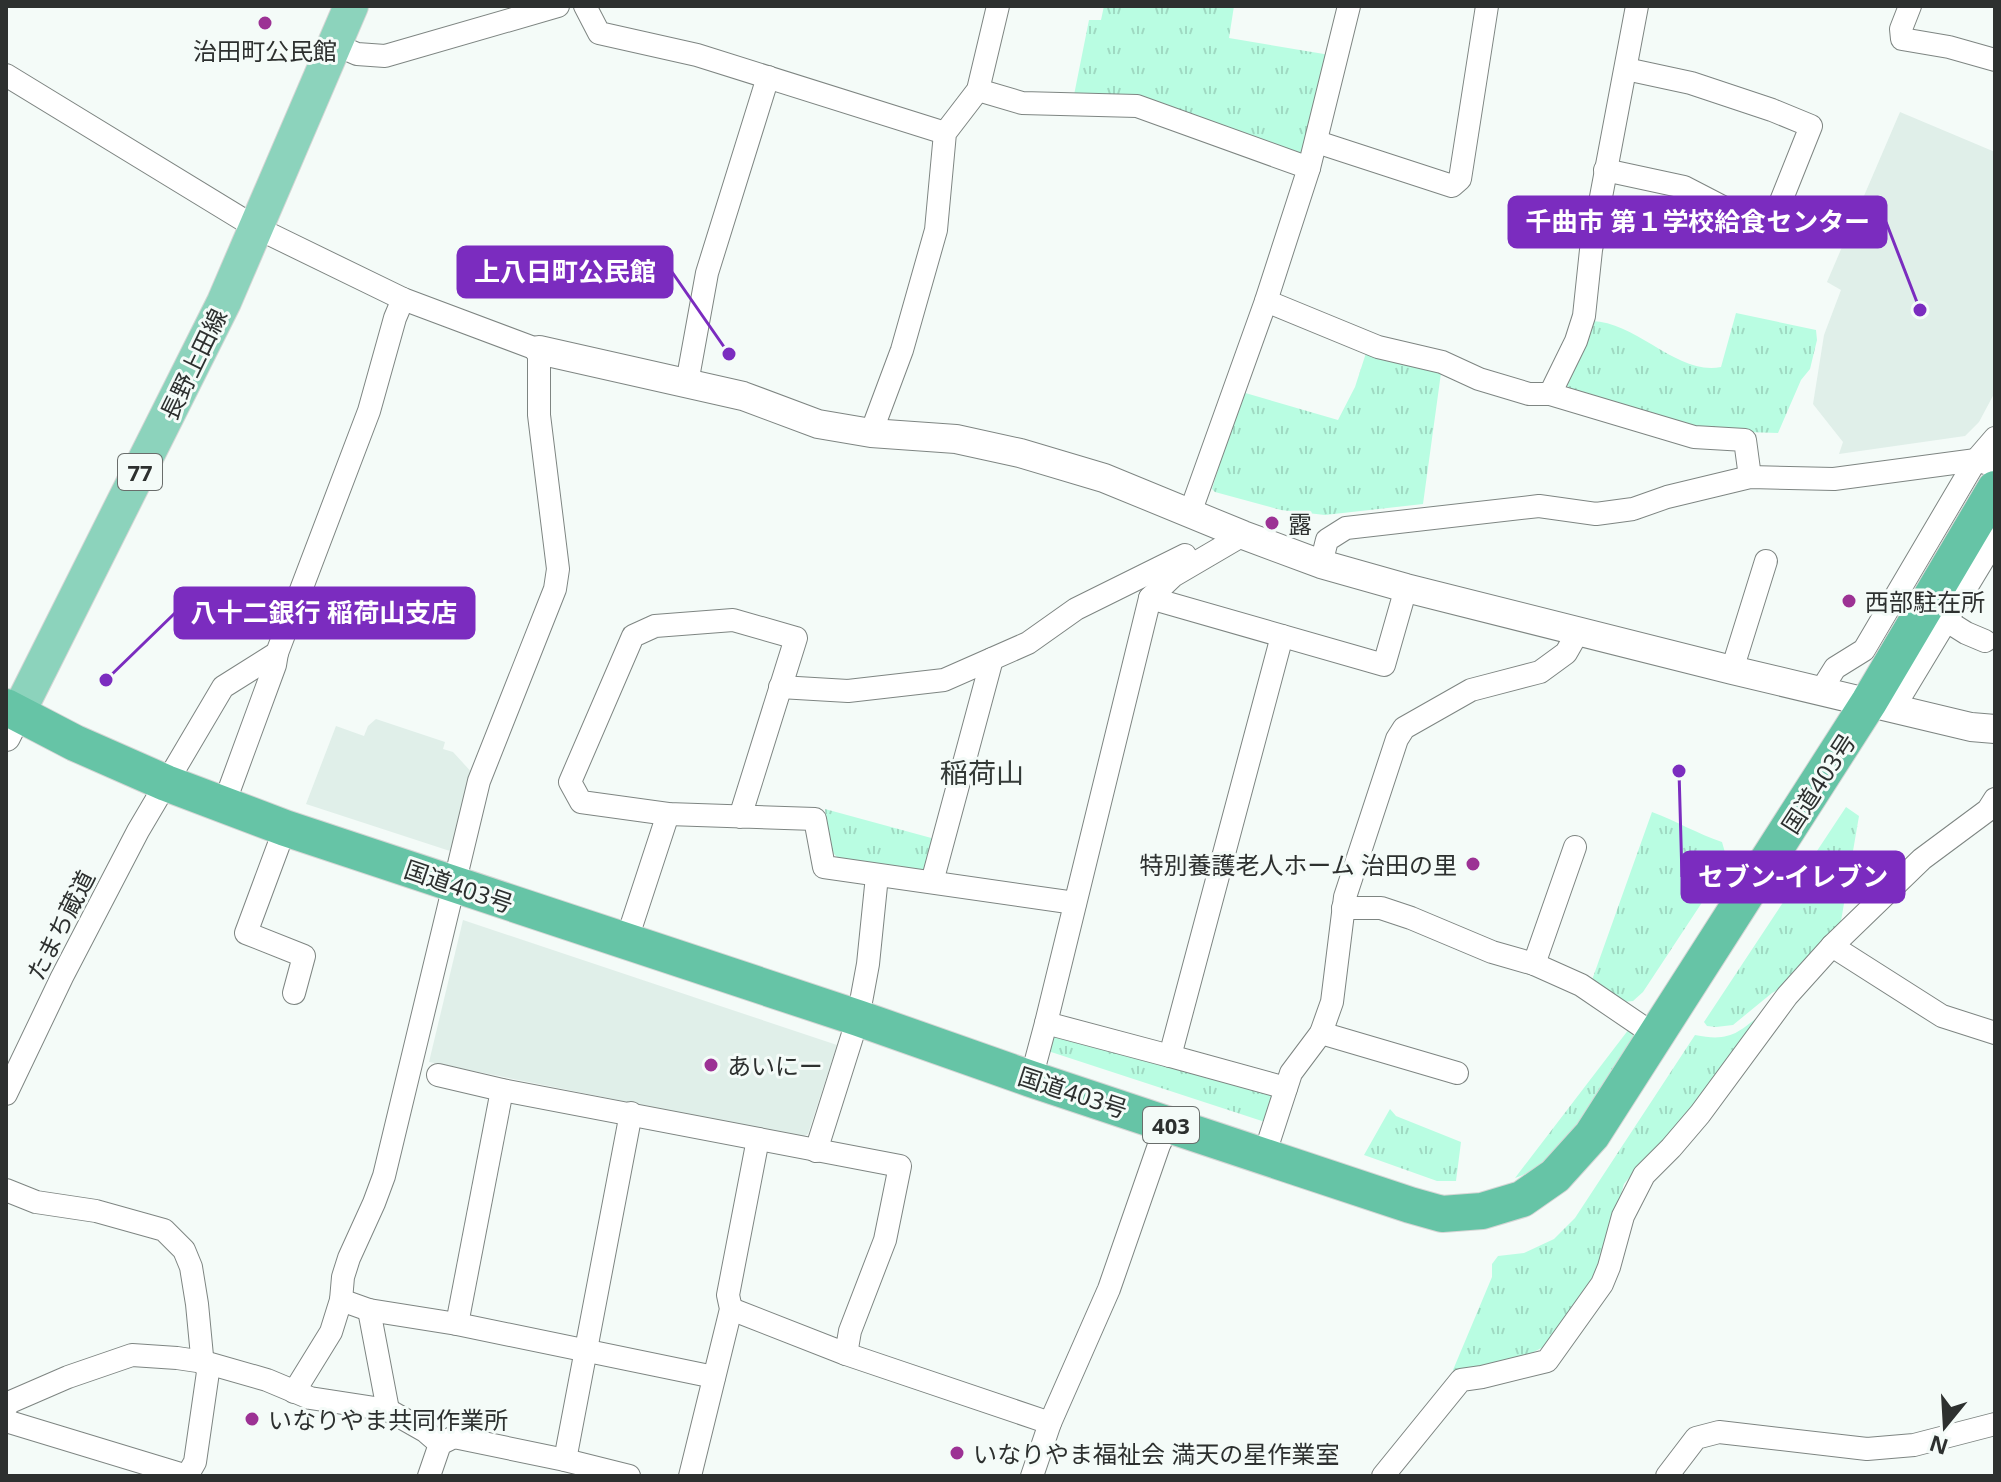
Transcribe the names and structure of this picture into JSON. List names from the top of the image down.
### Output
{
  "streets": {
    "highway": ["国道403号", "403"],
    "main road": ["長野上田線", "77"],
    "street": ["たまち蔵道"]
  },
  "crossings": [
    ["長野上田線", "国道403号"],
    ["国道403号", "たまち蔵道"]
  ],
  "districts": ["稲荷山"],
  "places": [
    "治田町公民館",
    "千曲市 第１学校給食センター",
    "上八日町公民館",
    "露",
    "西部駐在所",
    "八十二銀行 稲荷山支店",
    "セブン-イレブン",
    "特別養護老人ホーム 治田の里",
    "あいにー",
    "いなりやま共同作業所",
    "いなりやま福祉会 満天の星作業室"
  ],
  "north": "bottom"
}
